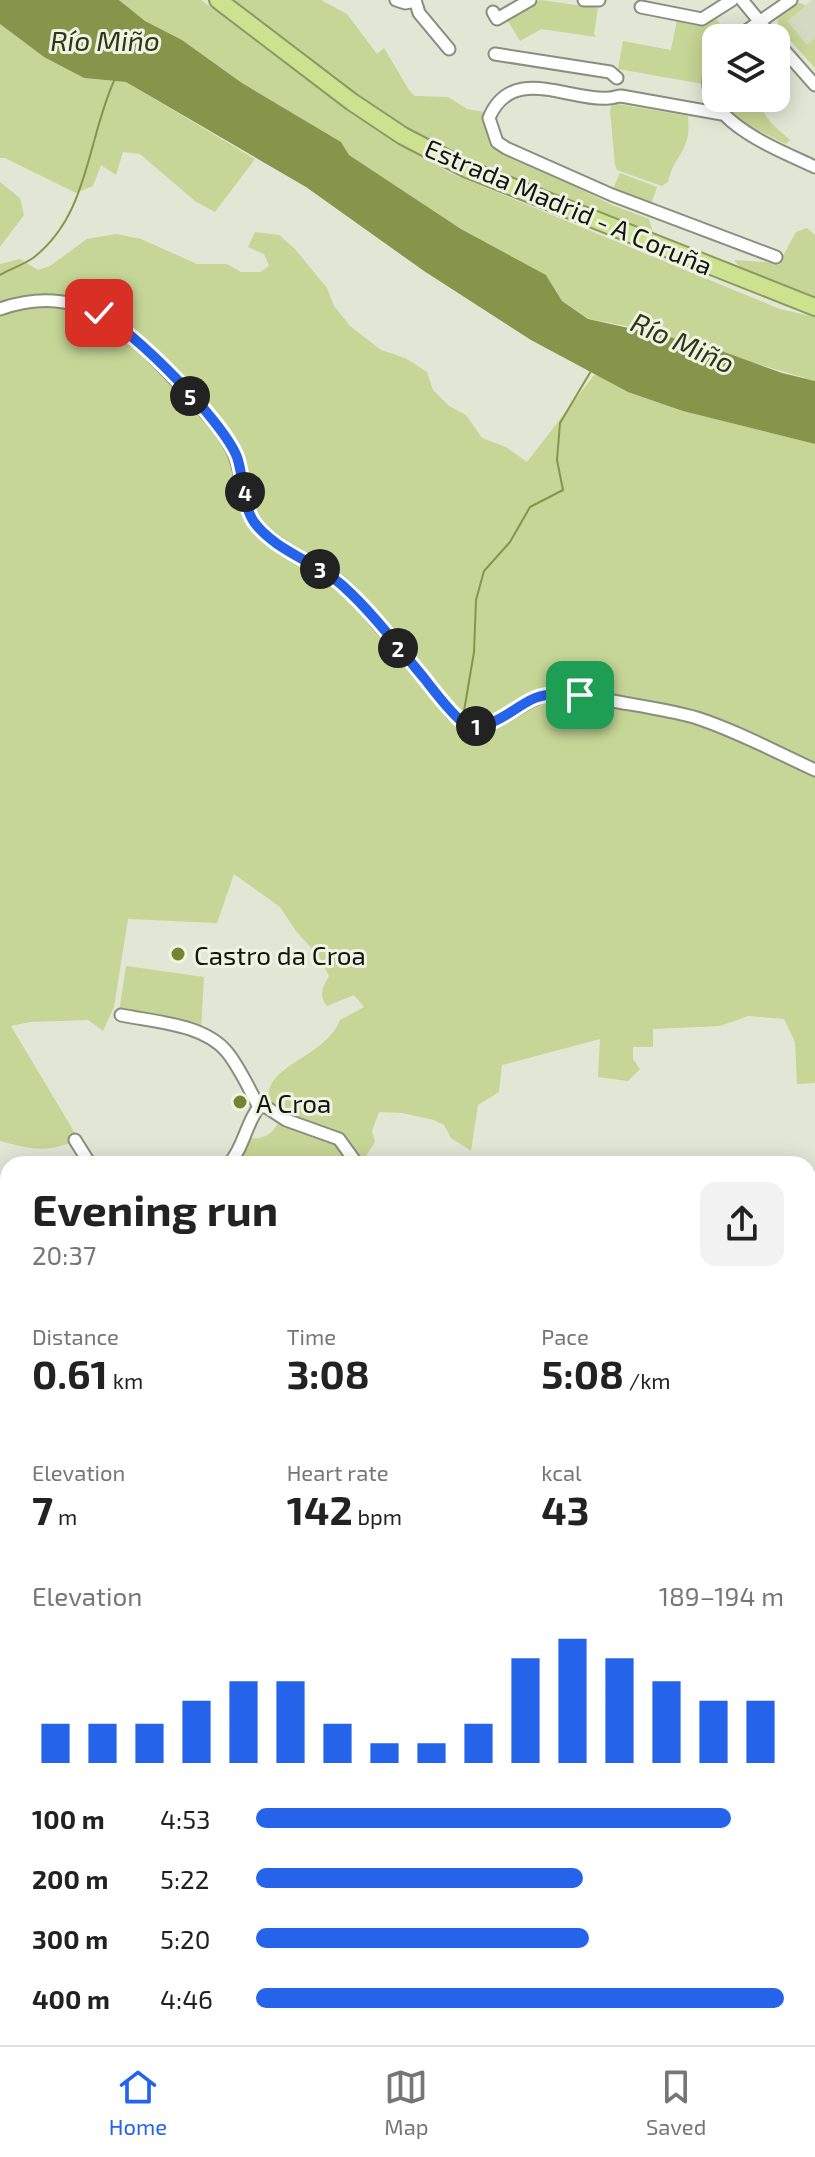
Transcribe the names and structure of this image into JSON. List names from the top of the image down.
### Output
{
  "streets": {
    "highway": ["Estrada Madrid - A Coruña"]
  },
  "water": ["Río Miño"],
  "places": ["Castro da Croa", "A Croa"],
  "page": {
    "pins": [
      "5",
      "4",
      "3",
      "2",
      "1"
    ],
    "heading": ["Evening run", "20:37"],
    "stats": [
      ["Distance", "0.61 km"],
      ["Time", "3:08"],
      ["Pace", "5:08 /km"],
      ["Elevation", "7 m"],
      ["Heart rate", "142 bpm"],
      ["kcal", "43"]
    ],
    "chart": ["Elevation", "189–194 m"],
    "list": [
      {
        "name": "100 m",
        "note": "4:53"
      },
      {
        "name": "200 m",
        "note": "5:22"
      },
      {
        "name": "300 m",
        "note": "5:20"
      },
      {
        "name": "400 m",
        "note": "4:46"
      }
    ],
    "tabs": ["Home", "Map", "Saved"]
  }
}
